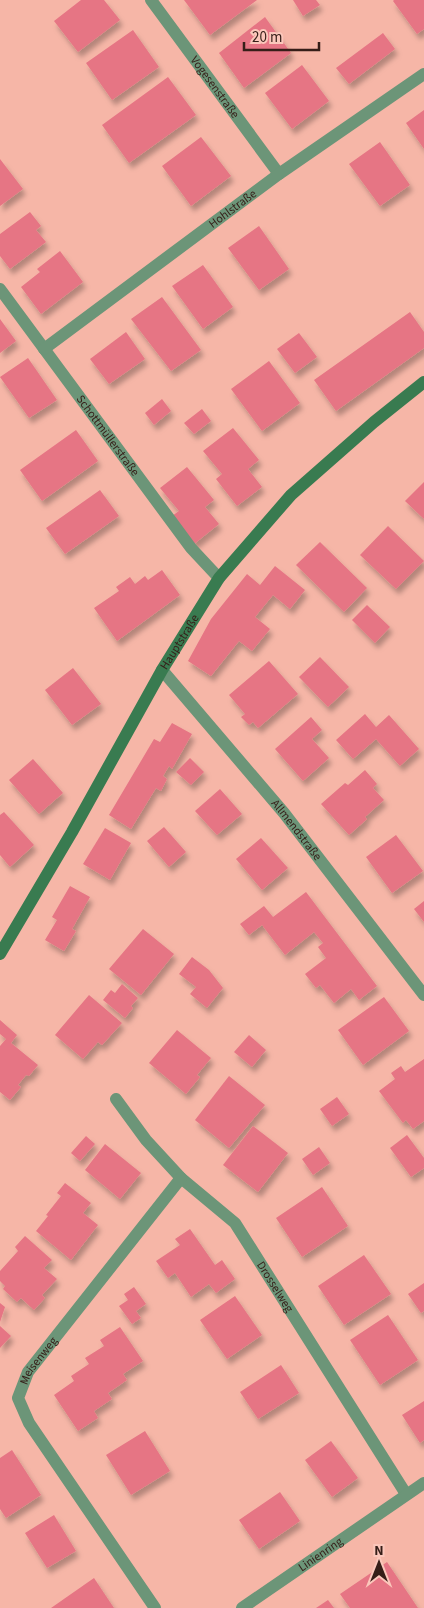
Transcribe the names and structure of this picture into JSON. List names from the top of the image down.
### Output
{
  "streets": {
    "street": [
      "Vogesenstraße",
      "Hohlstraße",
      "Schottmüllerstraße",
      "Hauptstraße",
      "Allmendstraße",
      "Drosselweg",
      "Meisenweg",
      "Linienring"
    ]
  },
  "crossings": [
    ["Vogesenstraße", "Hohlstraße"],
    ["Hohlstraße", "Schottmüllerstraße"],
    ["Schottmüllerstraße", "Hauptstraße"],
    ["Hauptstraße", "Allmendstraße"],
    ["Drosselweg", "Meisenweg"],
    ["Drosselweg", "Linienring"]
  ],
  "scale_bar": "20 m",
  "north": "top"
}
